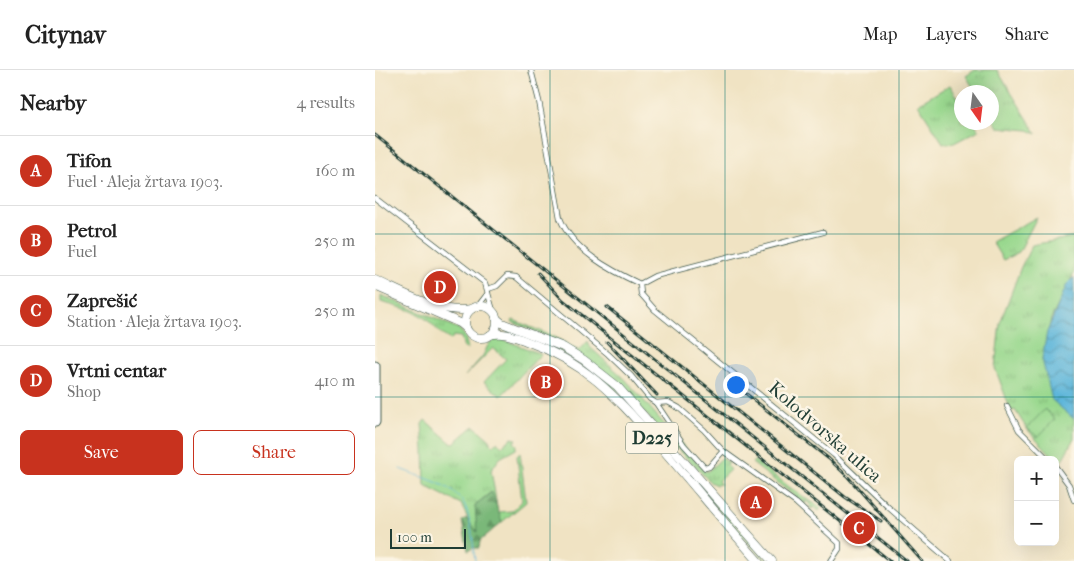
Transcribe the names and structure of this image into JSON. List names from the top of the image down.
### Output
{
  "streets": {
    "main road": ["D225"],
    "street": ["Kolodvorska ulica"]
  },
  "scale_bar": "100 m",
  "north": "bottom",
  "page": {
    "header": "Citynav",
    "nav": ["Map", "Layers", "Share"],
    "heading": ["Nearby", "4 results"],
    "list": [
      {
        "mark": "A",
        "name": "Tifon",
        "note": "Fuel · Aleja žrtava 1903.",
        "value": "160 m"
      },
      {
        "mark": "B",
        "name": "Petrol",
        "note": "Fuel",
        "value": "250 m"
      },
      {
        "mark": "C",
        "name": "Zaprešić",
        "note": "Station · Aleja žrtava 1903.",
        "value": "250 m"
      },
      {
        "mark": "D",
        "name": "Vrtni centar",
        "note": "Shop",
        "value": "410 m"
      }
    ],
    "pins": [
      "D",
      "B",
      "A",
      "C"
    ],
    "buttons": ["Save", "Share"],
    "map_buttons": ["+", "−"],
    "scale": "100 m"
  }
}
